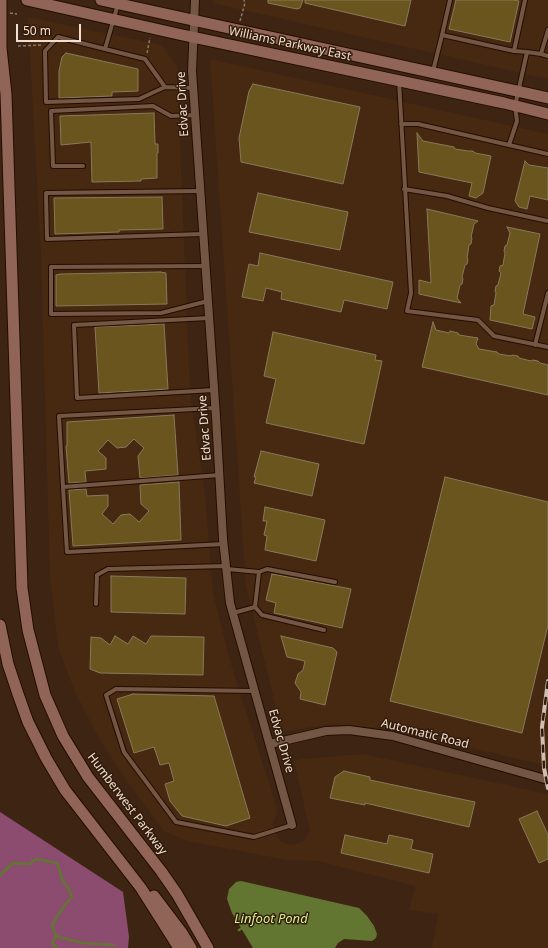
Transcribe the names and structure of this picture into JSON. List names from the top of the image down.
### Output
{
  "streets": {
    "main road": ["Williams Parkway East", "Humberwest Parkway"],
    "street": ["Edvac Drive", "Automatic Road"]
  },
  "crossings": [
    ["Williams Parkway East", "Edvac Drive"],
    ["Edvac Drive", "Automatic Road"]
  ],
  "water": ["Linfoot Pond"],
  "scale_bar": "50 m"
}
